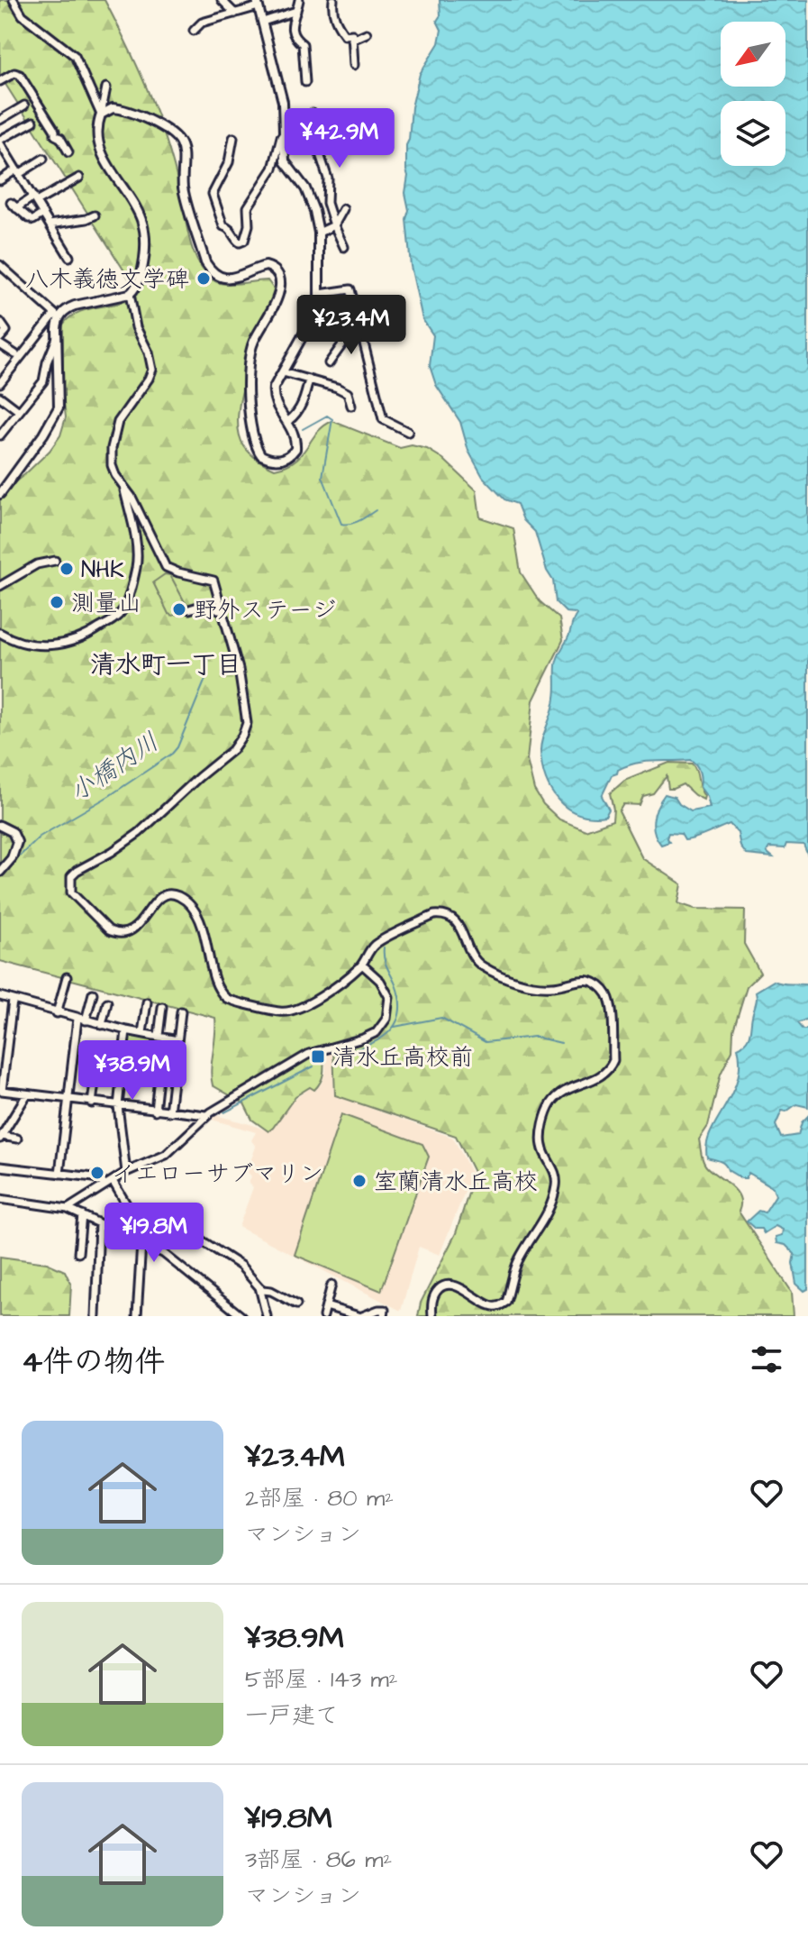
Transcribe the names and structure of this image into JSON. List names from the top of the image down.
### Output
{
  "districts": ["清水町一丁目"],
  "water": ["小橋内川"],
  "places": {
    "other": [
      "八木義徳文学碑",
      "NHK",
      "測量山",
      "野外ステージ",
      "イエローサブマリン",
      "室蘭清水丘高校"
    ],
    "transit": ["清水丘高校前"]
  },
  "north": "bottom left",
  "page": {
    "price": [
      "¥42.9M",
      "¥23.4M",
      "¥38.9M",
      "¥19.8M"
    ],
    "heading": "4件の物件",
    "list": [
      {
        "name": "¥23.4M",
        "note": "2部屋 · 80 m² · マンション"
      },
      {
        "name": "¥38.9M",
        "note": "5部屋 · 143 m² · 一戸建て"
      },
      {
        "name": "¥19.8M",
        "note": "3部屋 · 86 m² · マンション"
      }
    ]
  }
}
